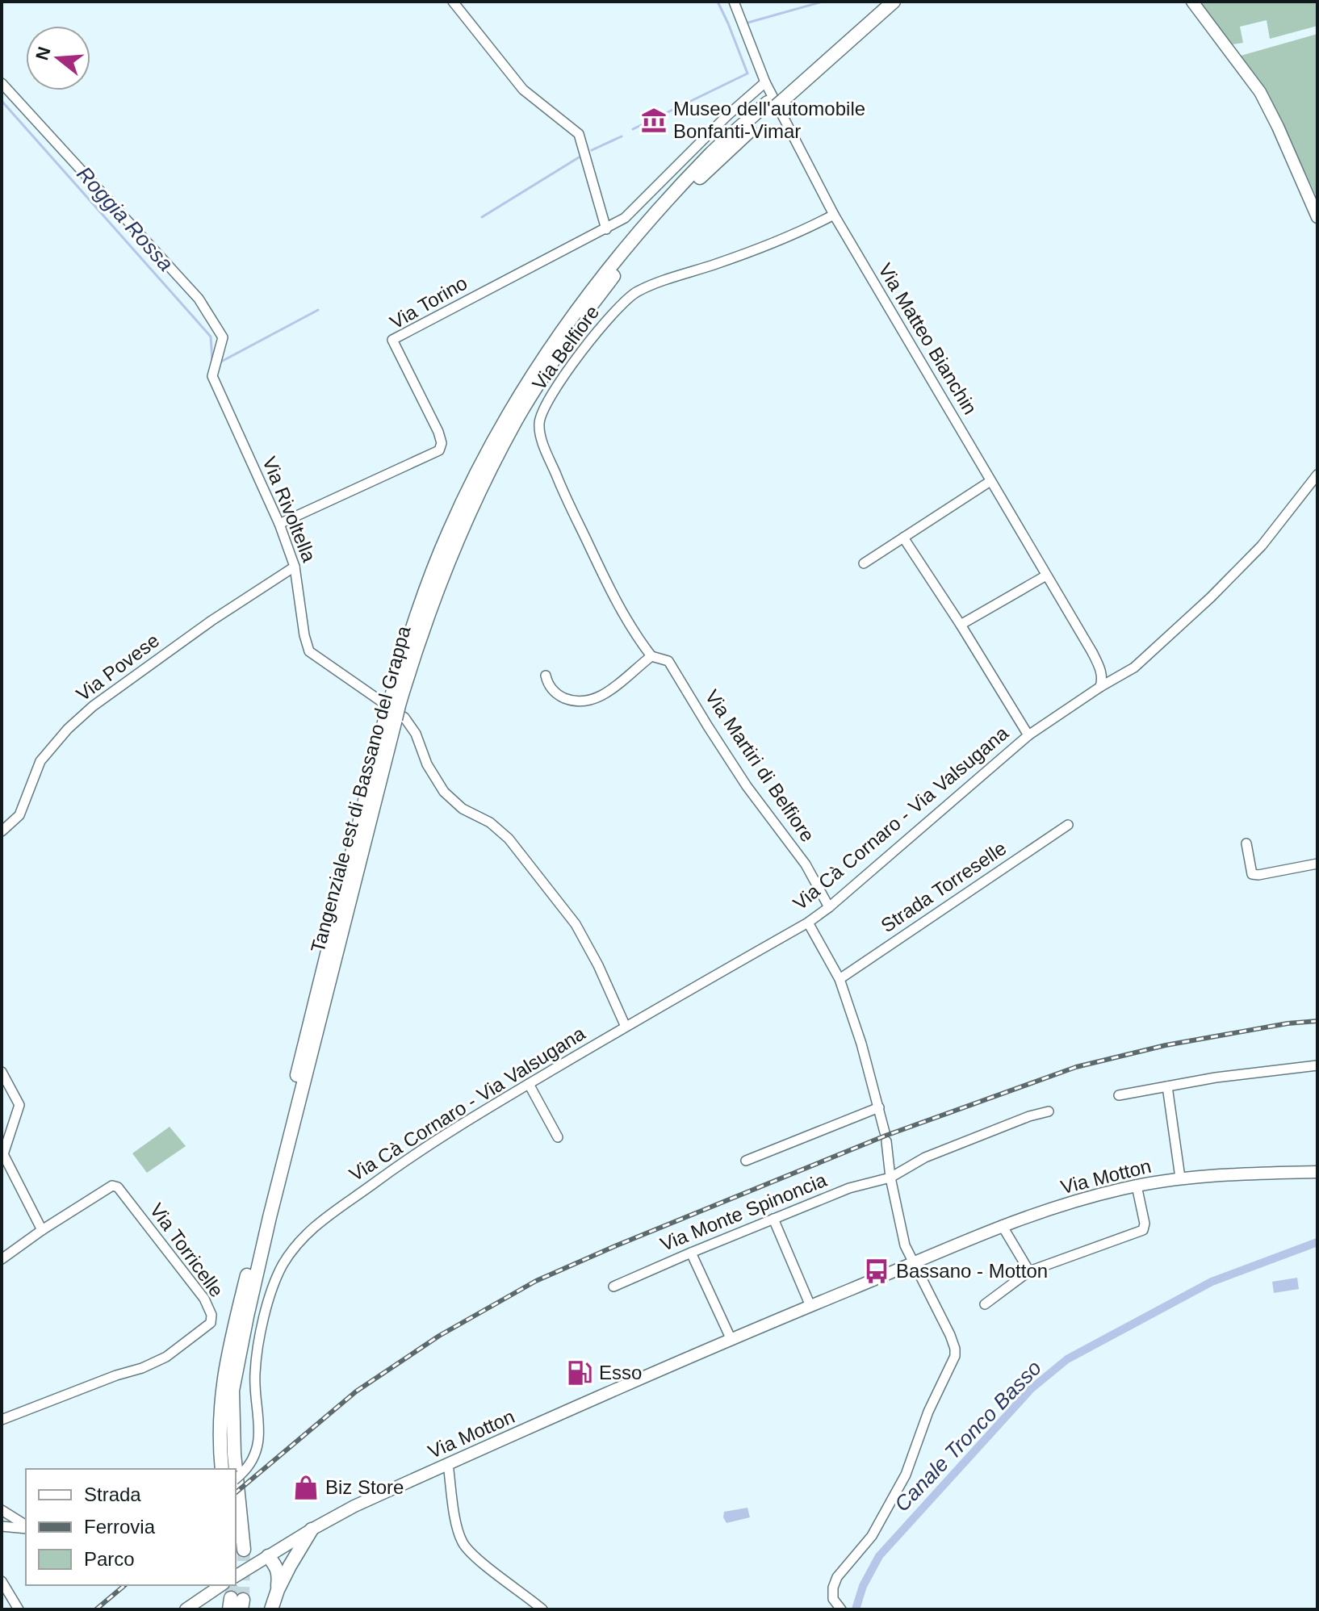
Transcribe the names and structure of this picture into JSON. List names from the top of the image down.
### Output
{
  "streets": {
    "highway": ["Tangenziale est di Bassano del Grappa"],
    "main road": ["Via Motton"],
    "street": [
      "Via Torino",
      "Via Matteo Bianchin",
      "Via Belfiore",
      "Via Rivoltella",
      "Via Povese",
      "Via Martiri di Belfiore",
      "Via Cà Cornaro - Via Valsugana",
      "Strada Torreselle",
      "Via Monte Spinoncia",
      "Via Torricelle"
    ]
  },
  "crossings": [
    ["Via Torino", "Via Matteo Bianchin"],
    ["Via Torino", "Via Rivoltella"],
    ["Via Matteo Bianchin", "Via Belfiore"],
    ["Via Matteo Bianchin", "Via Cà Cornaro - Via Valsugana"],
    ["Via Belfiore", "Via Martiri di Belfiore"],
    ["Via Rivoltella", "Via Povese"],
    ["Via Rivoltella", "Via Cà Cornaro - Via Valsugana"],
    ["Via Martiri di Belfiore", "Via Cà Cornaro - Via Valsugana"]
  ],
  "water": ["Roggia Rossa", "Canale Tronco Basso"],
  "places": {
    "museum": ["Museo dell'automobile Bonfanti-Vimar"],
    "bus stop": ["Bassano - Motton"],
    "fuel station": ["Esso"],
    "shop": ["Biz Store"]
  },
  "legend": ["Strada", "Ferrovia", "Parco"],
  "north": "left"
}
